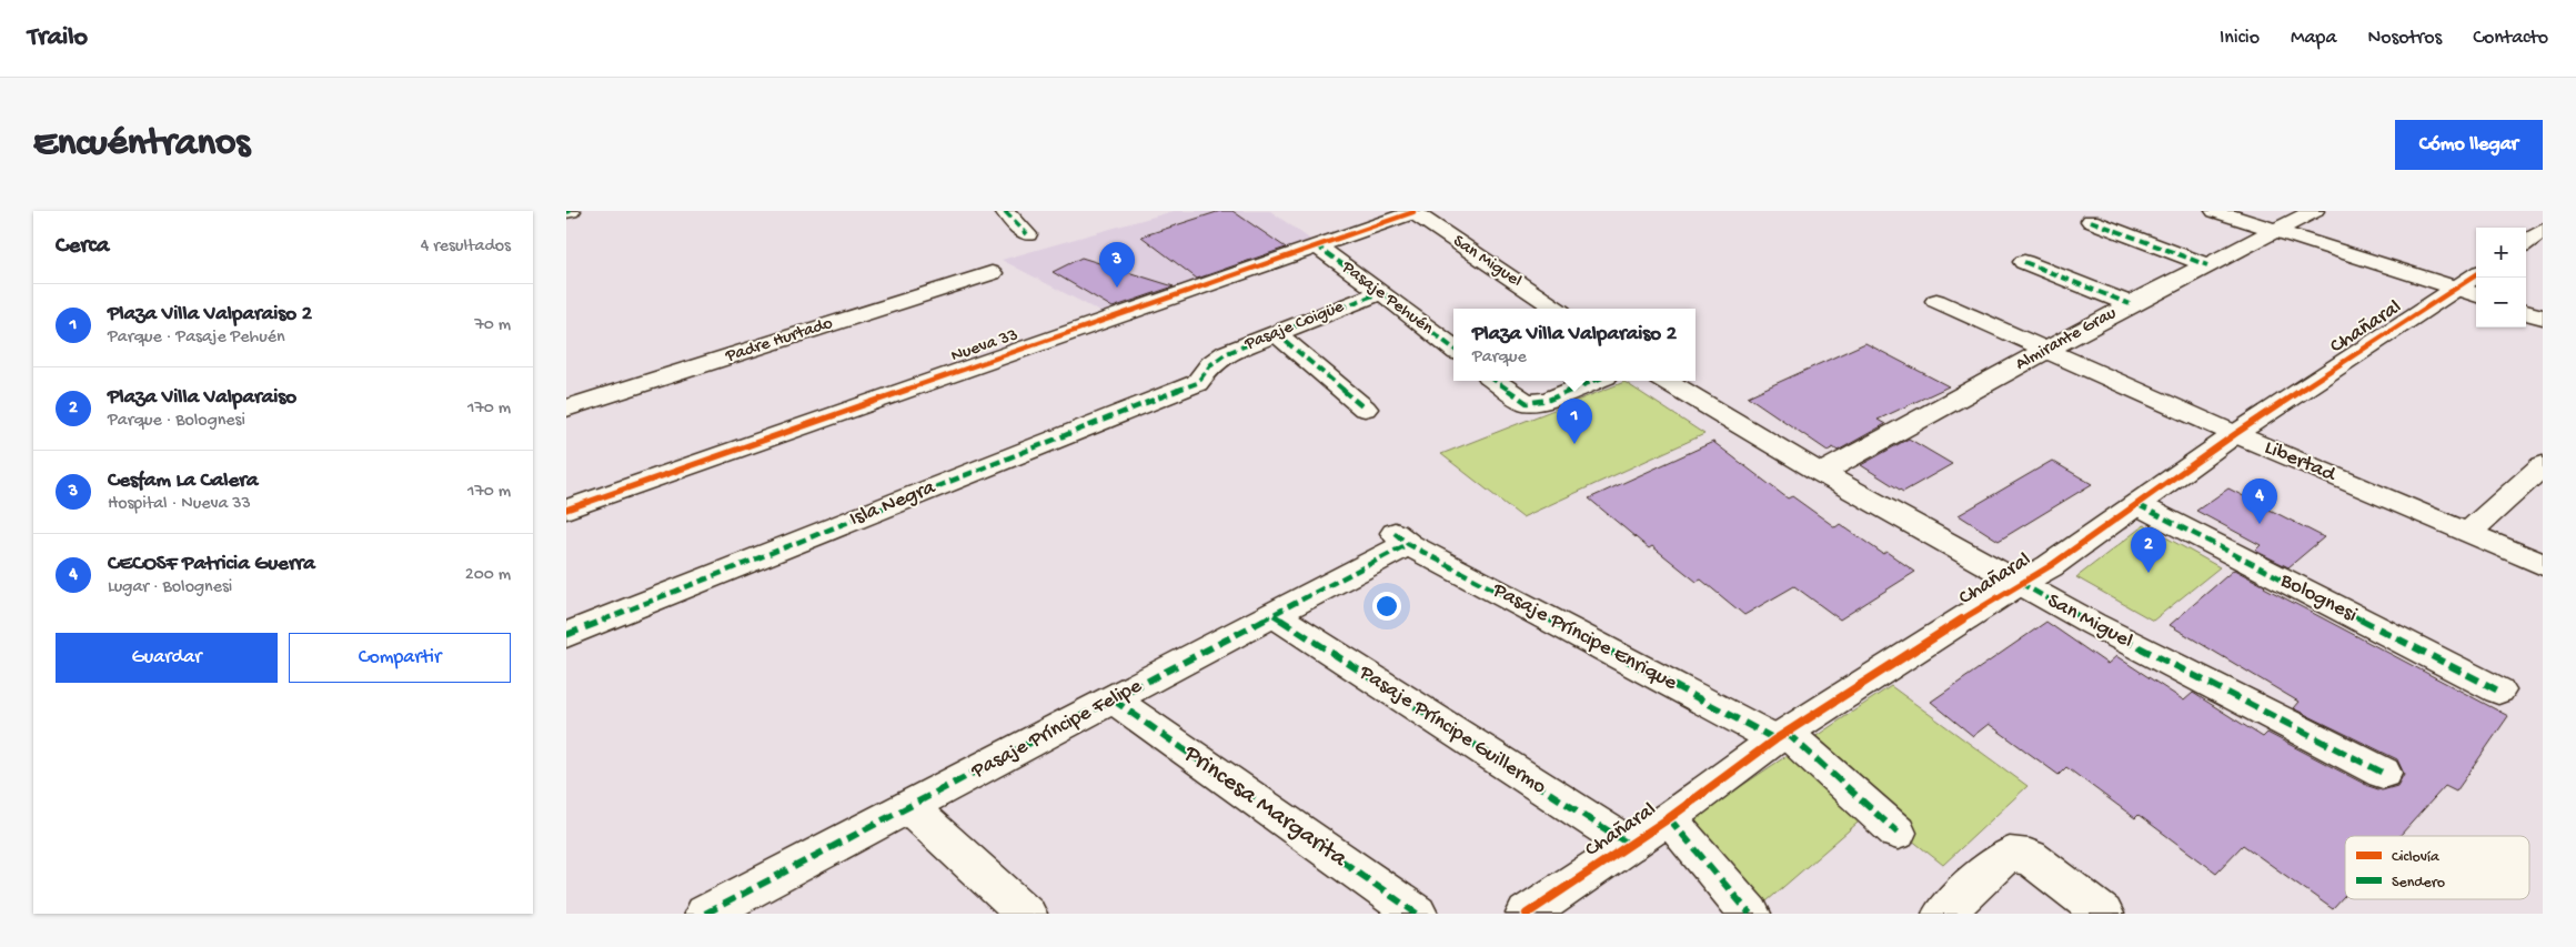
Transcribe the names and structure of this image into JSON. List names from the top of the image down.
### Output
{
  "streets": {
    "street": [
      "San Miguel",
      "Pasaje Pehuén",
      "Pasaje Coigüe",
      "Chañaral",
      "Almirante Grau",
      "Padre Hurtado",
      "Nueva 33",
      "Libertad",
      "Isla Negra",
      "Bolognesi",
      "Pasaje Príncipe Enrique",
      "Pasaje Príncipe Felipe",
      "Pasaje Príncipe Guillermo",
      "Princesa Margarita"
    ]
  },
  "crossings": [
    ["San Miguel", "Chañaral"],
    ["San Miguel", "Almirante Grau"],
    ["San Miguel", "Nueva 33"],
    ["Pasaje Pehuén", "Pasaje Coigüe"],
    ["Pasaje Pehuén", "Nueva 33"],
    ["Pasaje Coigüe", "Isla Negra"],
    ["Chañaral", "Libertad"],
    ["Chañaral", "Bolognesi"],
    ["Chañaral", "Pasaje Príncipe Enrique"],
    ["Chañaral", "Pasaje Príncipe Guillermo"],
    ["Almirante Grau", "Libertad"],
    ["Pasaje Príncipe Enrique", "Pasaje Príncipe Felipe"],
    ["Pasaje Príncipe Felipe", "Pasaje Príncipe Guillermo"],
    ["Pasaje Príncipe Felipe", "Princesa Margarita"]
  ],
  "legend": ["Ciclovía", "Sendero"],
  "page": {
    "header": "Trailo",
    "nav": [
      "Inicio",
      "Mapa",
      "Nosotros",
      "Contacto"
    ],
    "buttons": [
      "Cómo llegar",
      ["Guardar", "Compartir"]
    ],
    "title": "Encuéntranos",
    "heading": ["Cerca", "4 resultados"],
    "map_buttons": ["+", "−"],
    "pins": [
      "3",
      "1",
      "4",
      "2"
    ],
    "list": [
      {
        "mark": "1",
        "name": "Plaza Villa Valparaiso 2",
        "note": "Parque · Pasaje Pehuén",
        "value": "70 m"
      },
      {
        "mark": "2",
        "name": "Plaza Villa Valparaiso",
        "note": "Parque · Bolognesi",
        "value": "170 m"
      },
      {
        "mark": "3",
        "name": "Cesfam La Calera",
        "note": "Hospital · Nueva 33",
        "value": "170 m"
      },
      {
        "mark": "4",
        "name": "CECOSF Patricia Guerra",
        "note": "Lugar · Bolognesi",
        "value": "200 m"
      }
    ],
    "popup": ["Plaza Villa Valparaiso 2", "Parque"]
  }
}
